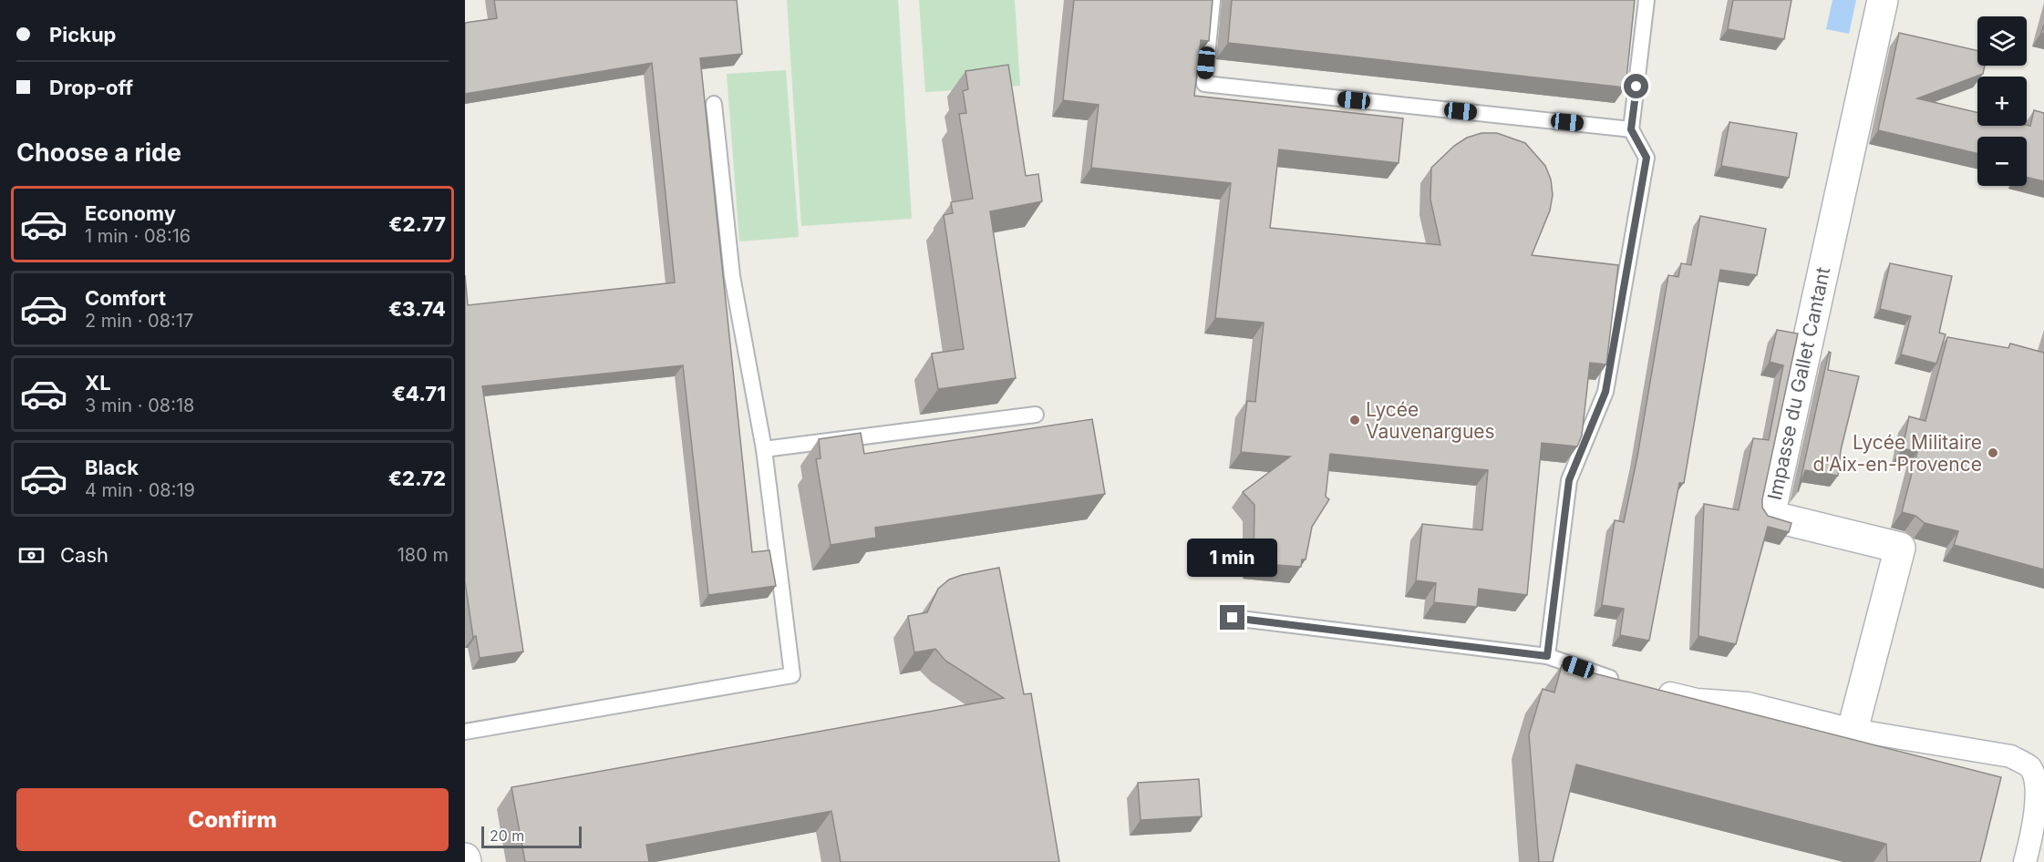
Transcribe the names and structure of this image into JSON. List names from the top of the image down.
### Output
{
  "streets": {
    "street": ["Impasse du Gallet Cantant"]
  },
  "places": ["Lycée Vauvenargues", "Lycée Militaire d'Aix-en-Provence"],
  "scale_bar": "20 m",
  "page": {
    "banner": ["Pickup", "Drop-off"],
    "map_buttons": ["+", "−"],
    "heading": "Choose a ride",
    "list": [
      {
        "name": "Economy",
        "note": "1 min · 08:16",
        "value": "€2.77"
      },
      {
        "name": "Comfort",
        "note": "2 min · 08:17",
        "value": "€3.74"
      },
      {
        "name": "XL",
        "note": "3 min · 08:18",
        "value": "€4.71"
      },
      {
        "name": "Black",
        "note": "4 min · 08:19",
        "value": "€2.72"
      }
    ],
    "pay": ["Cash", "180 m"],
    "bubble": "1 min",
    "buttons": "Confirm",
    "scale": "20 m"
  }
}
